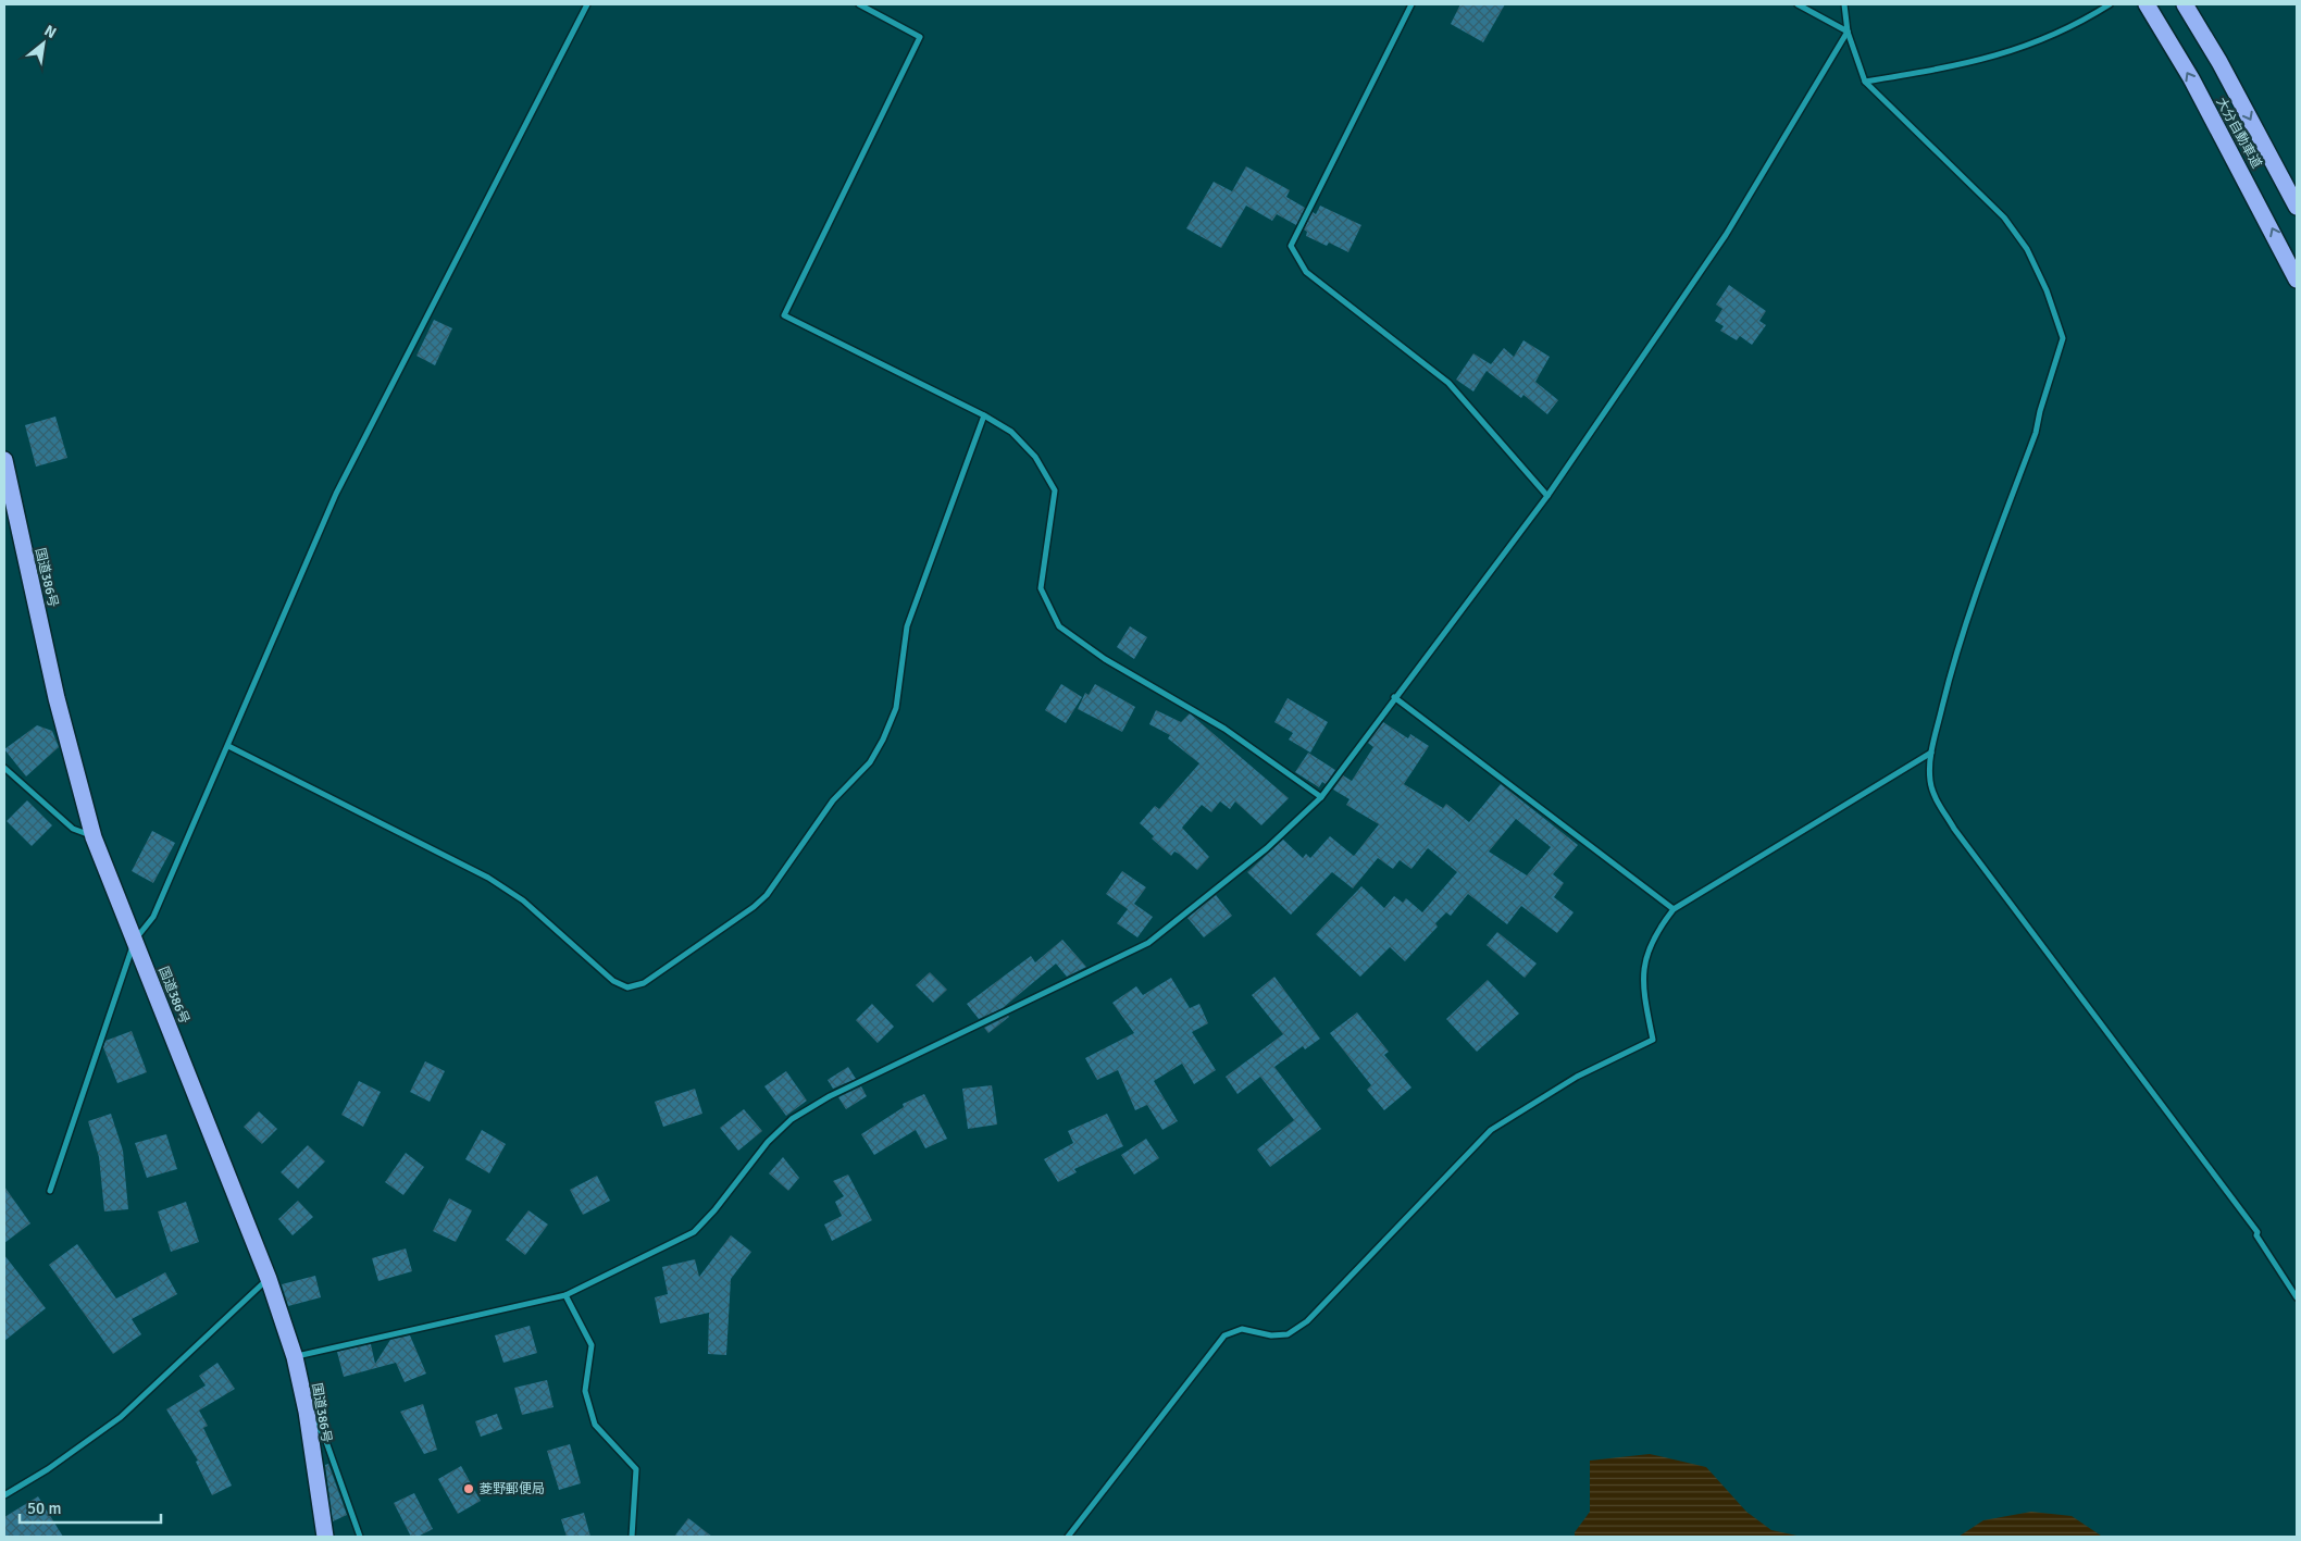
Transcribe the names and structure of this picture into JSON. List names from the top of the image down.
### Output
{
  "streets": {
    "highway": ["大分自動車道", "国道386号"]
  },
  "places": ["菱野郵便局"],
  "scale_bar": "50 m",
  "north": "top right"
}
